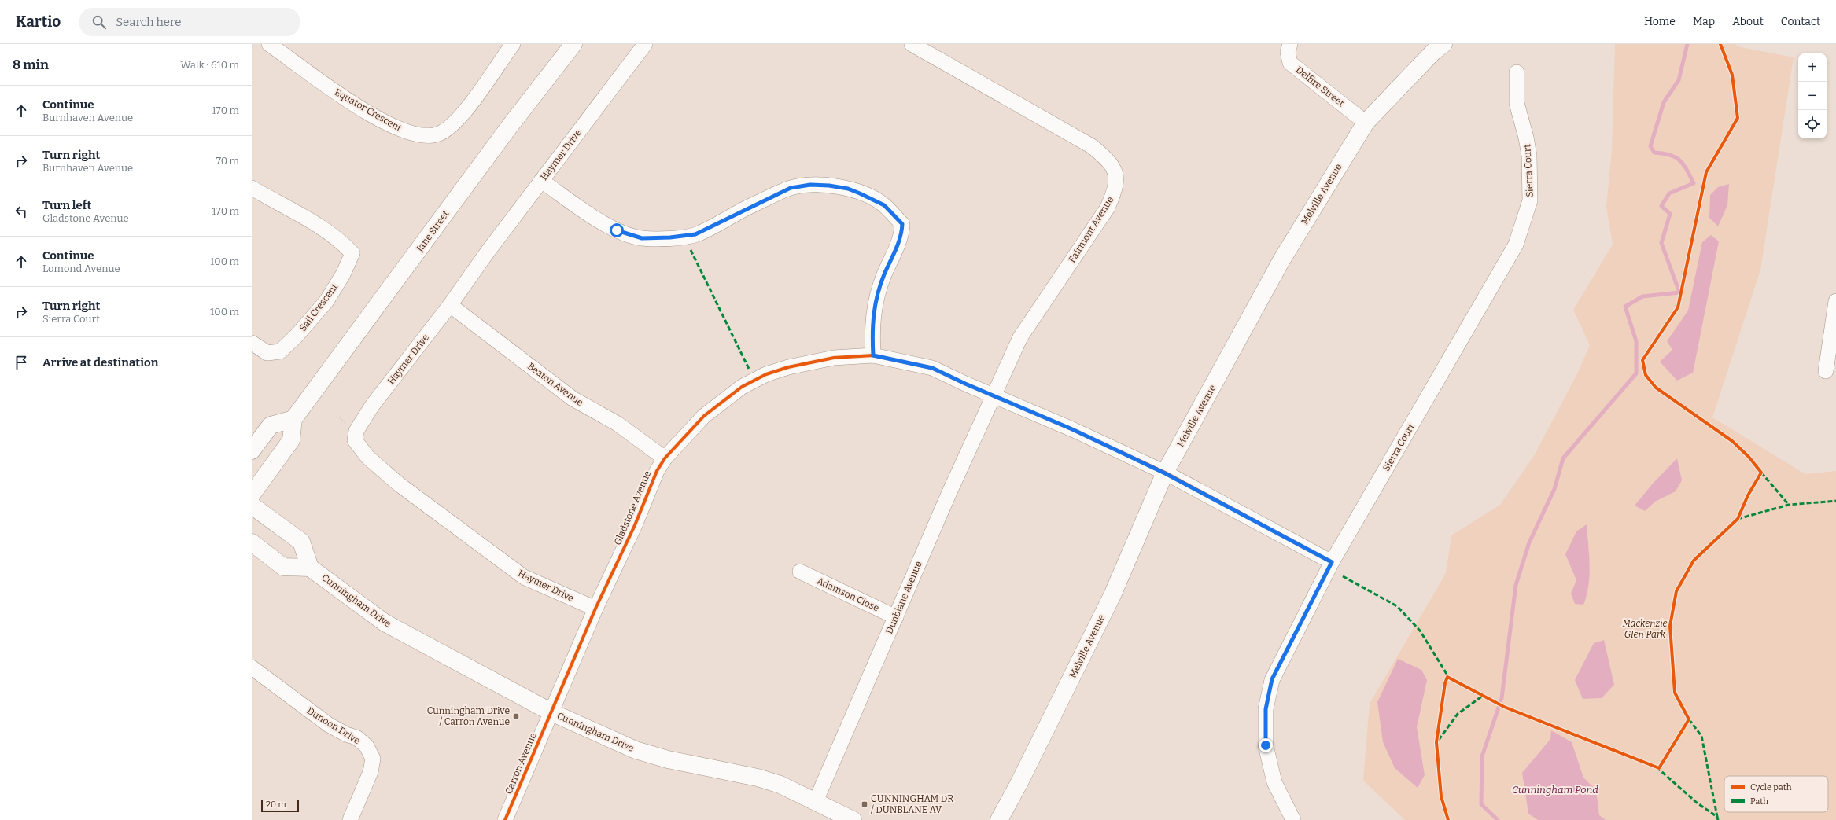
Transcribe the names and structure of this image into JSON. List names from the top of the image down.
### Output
{
  "streets": {
    "street": [
      "Delfire Street",
      "Equator Crescent",
      "Haymer Drive",
      "Sierra Court",
      "Melville Avenue",
      "Fairmont Avenue",
      "Jane Street",
      "Sail Crescent",
      "Beaton Avenue",
      "Gladstone Avenue",
      "Adamson Close",
      "Dunblane Avenue",
      "Cunningham Drive",
      "Dunoon Drive",
      "Carron Avenue"
    ]
  },
  "crossings": [
    ["Delfire Street", "Melville Avenue"],
    ["Haymer Drive", "Beaton Avenue"],
    ["Haymer Drive", "Gladstone Avenue"],
    ["Sierra Court", "Gladstone Avenue"],
    ["Melville Avenue", "Gladstone Avenue"],
    ["Fairmont Avenue", "Gladstone Avenue"],
    ["Fairmont Avenue", "Dunblane Avenue"],
    ["Beaton Avenue", "Gladstone Avenue"],
    ["Gladstone Avenue", "Dunblane Avenue"],
    ["Gladstone Avenue", "Cunningham Drive"],
    ["Gladstone Avenue", "Carron Avenue"],
    ["Adamson Close", "Dunblane Avenue"],
    ["Dunblane Avenue", "Cunningham Drive"],
    ["Cunningham Drive", "Carron Avenue"]
  ],
  "water": ["Cunningham Pond"],
  "parks": ["Mackenzie Glen Park"],
  "places": {
    "transit": ["Cunningham Drive / Carron Avenue", "CUNNINGHAM DR / DUNBLANE AV"]
  },
  "legend": ["Cycle path", "Path"],
  "scale_bar": "20 m",
  "page": {
    "header": "Kartio",
    "search": "Search here",
    "nav": [
      "Home",
      "Map",
      "About",
      "Contact"
    ],
    "heading": ["8 min", "Walk · 610 m"],
    "map_buttons": ["+", "−"],
    "list": [
      ["Continue", "Burnhaven Avenue", "170 m"],
      ["Turn right", "Burnhaven Avenue", "70 m"],
      ["Turn left", "Gladstone Avenue", "170 m"],
      ["Continue", "Lomond Avenue", "100 m"],
      ["Turn right", "Sierra Court", "100 m"],
      "Arrive at destination"
    ],
    "scale": "20 m"
  }
}
